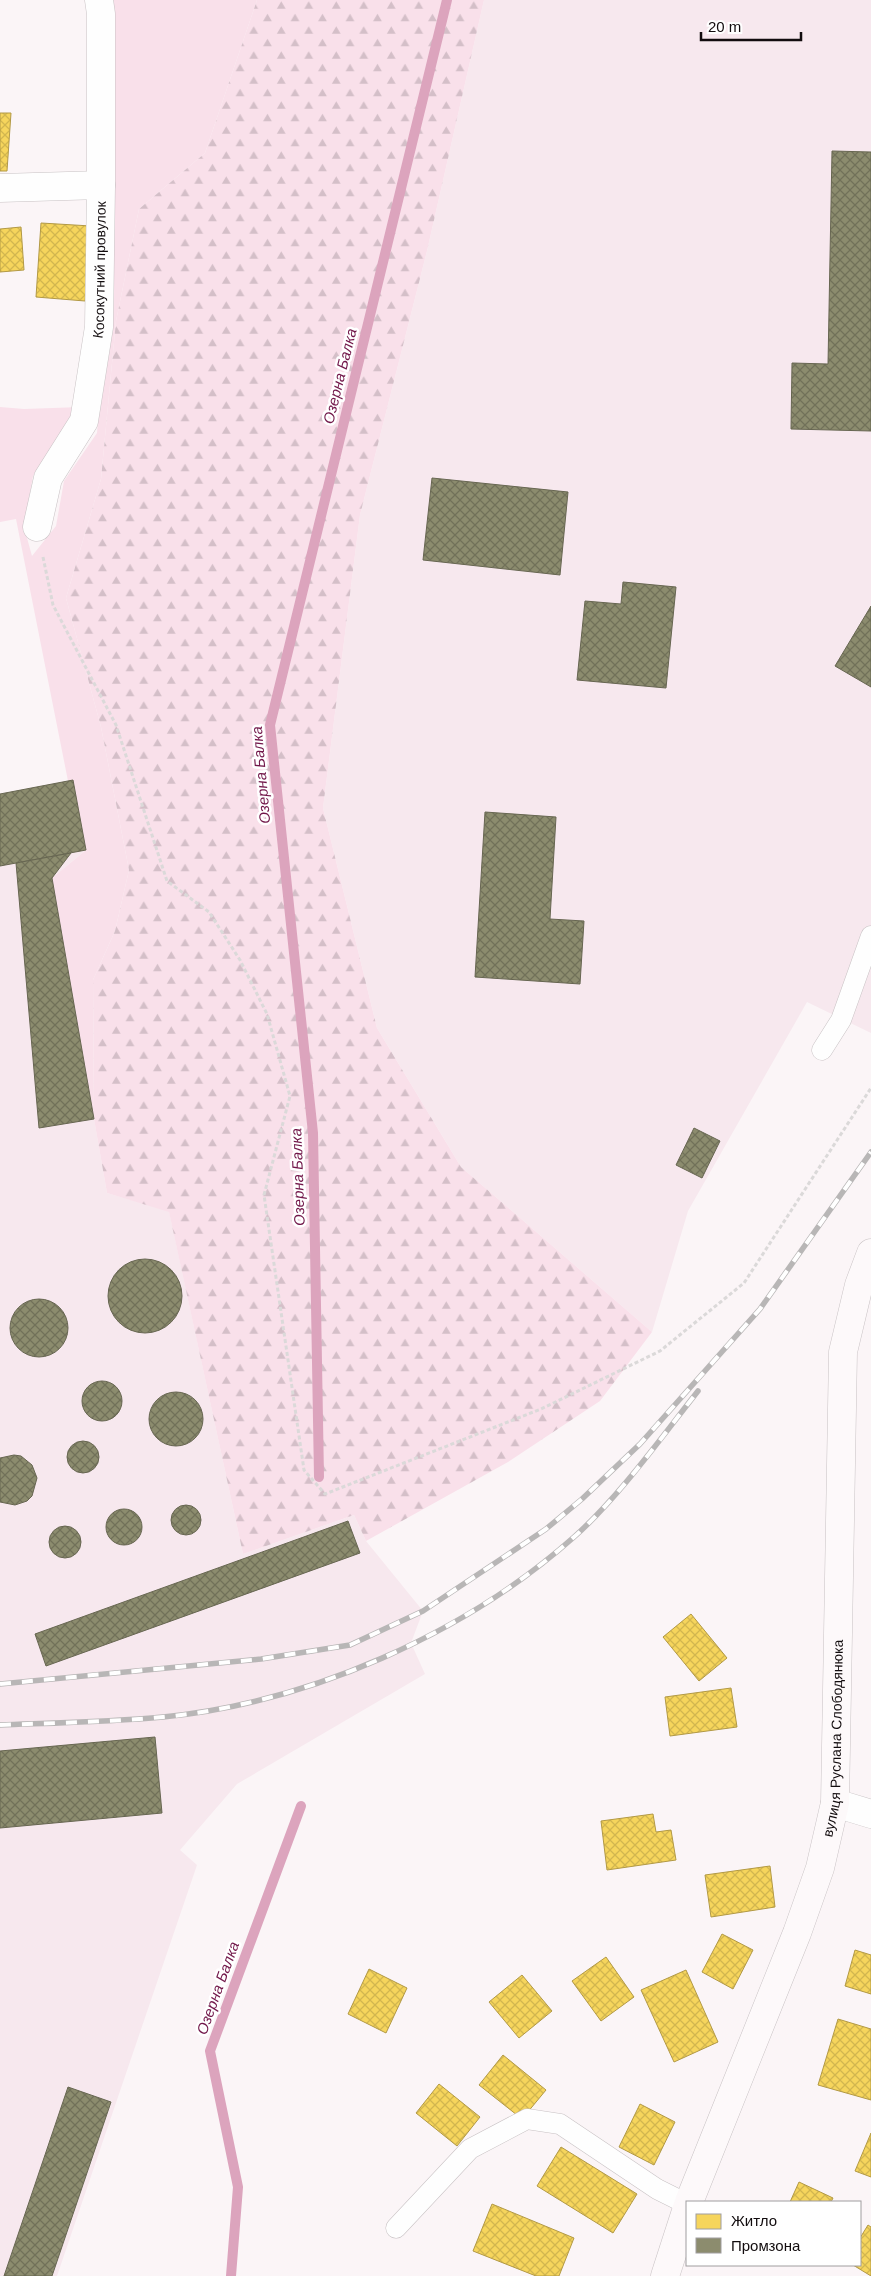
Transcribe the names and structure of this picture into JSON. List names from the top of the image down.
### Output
{
  "streets": {
    "main road": ["вулиця Руслана Слободянюка"],
    "street": ["Косокутний провулок"]
  },
  "water": ["Озерна Балка"],
  "legend": ["Житло", "Промзона"],
  "scale_bar": "20 m"
}
